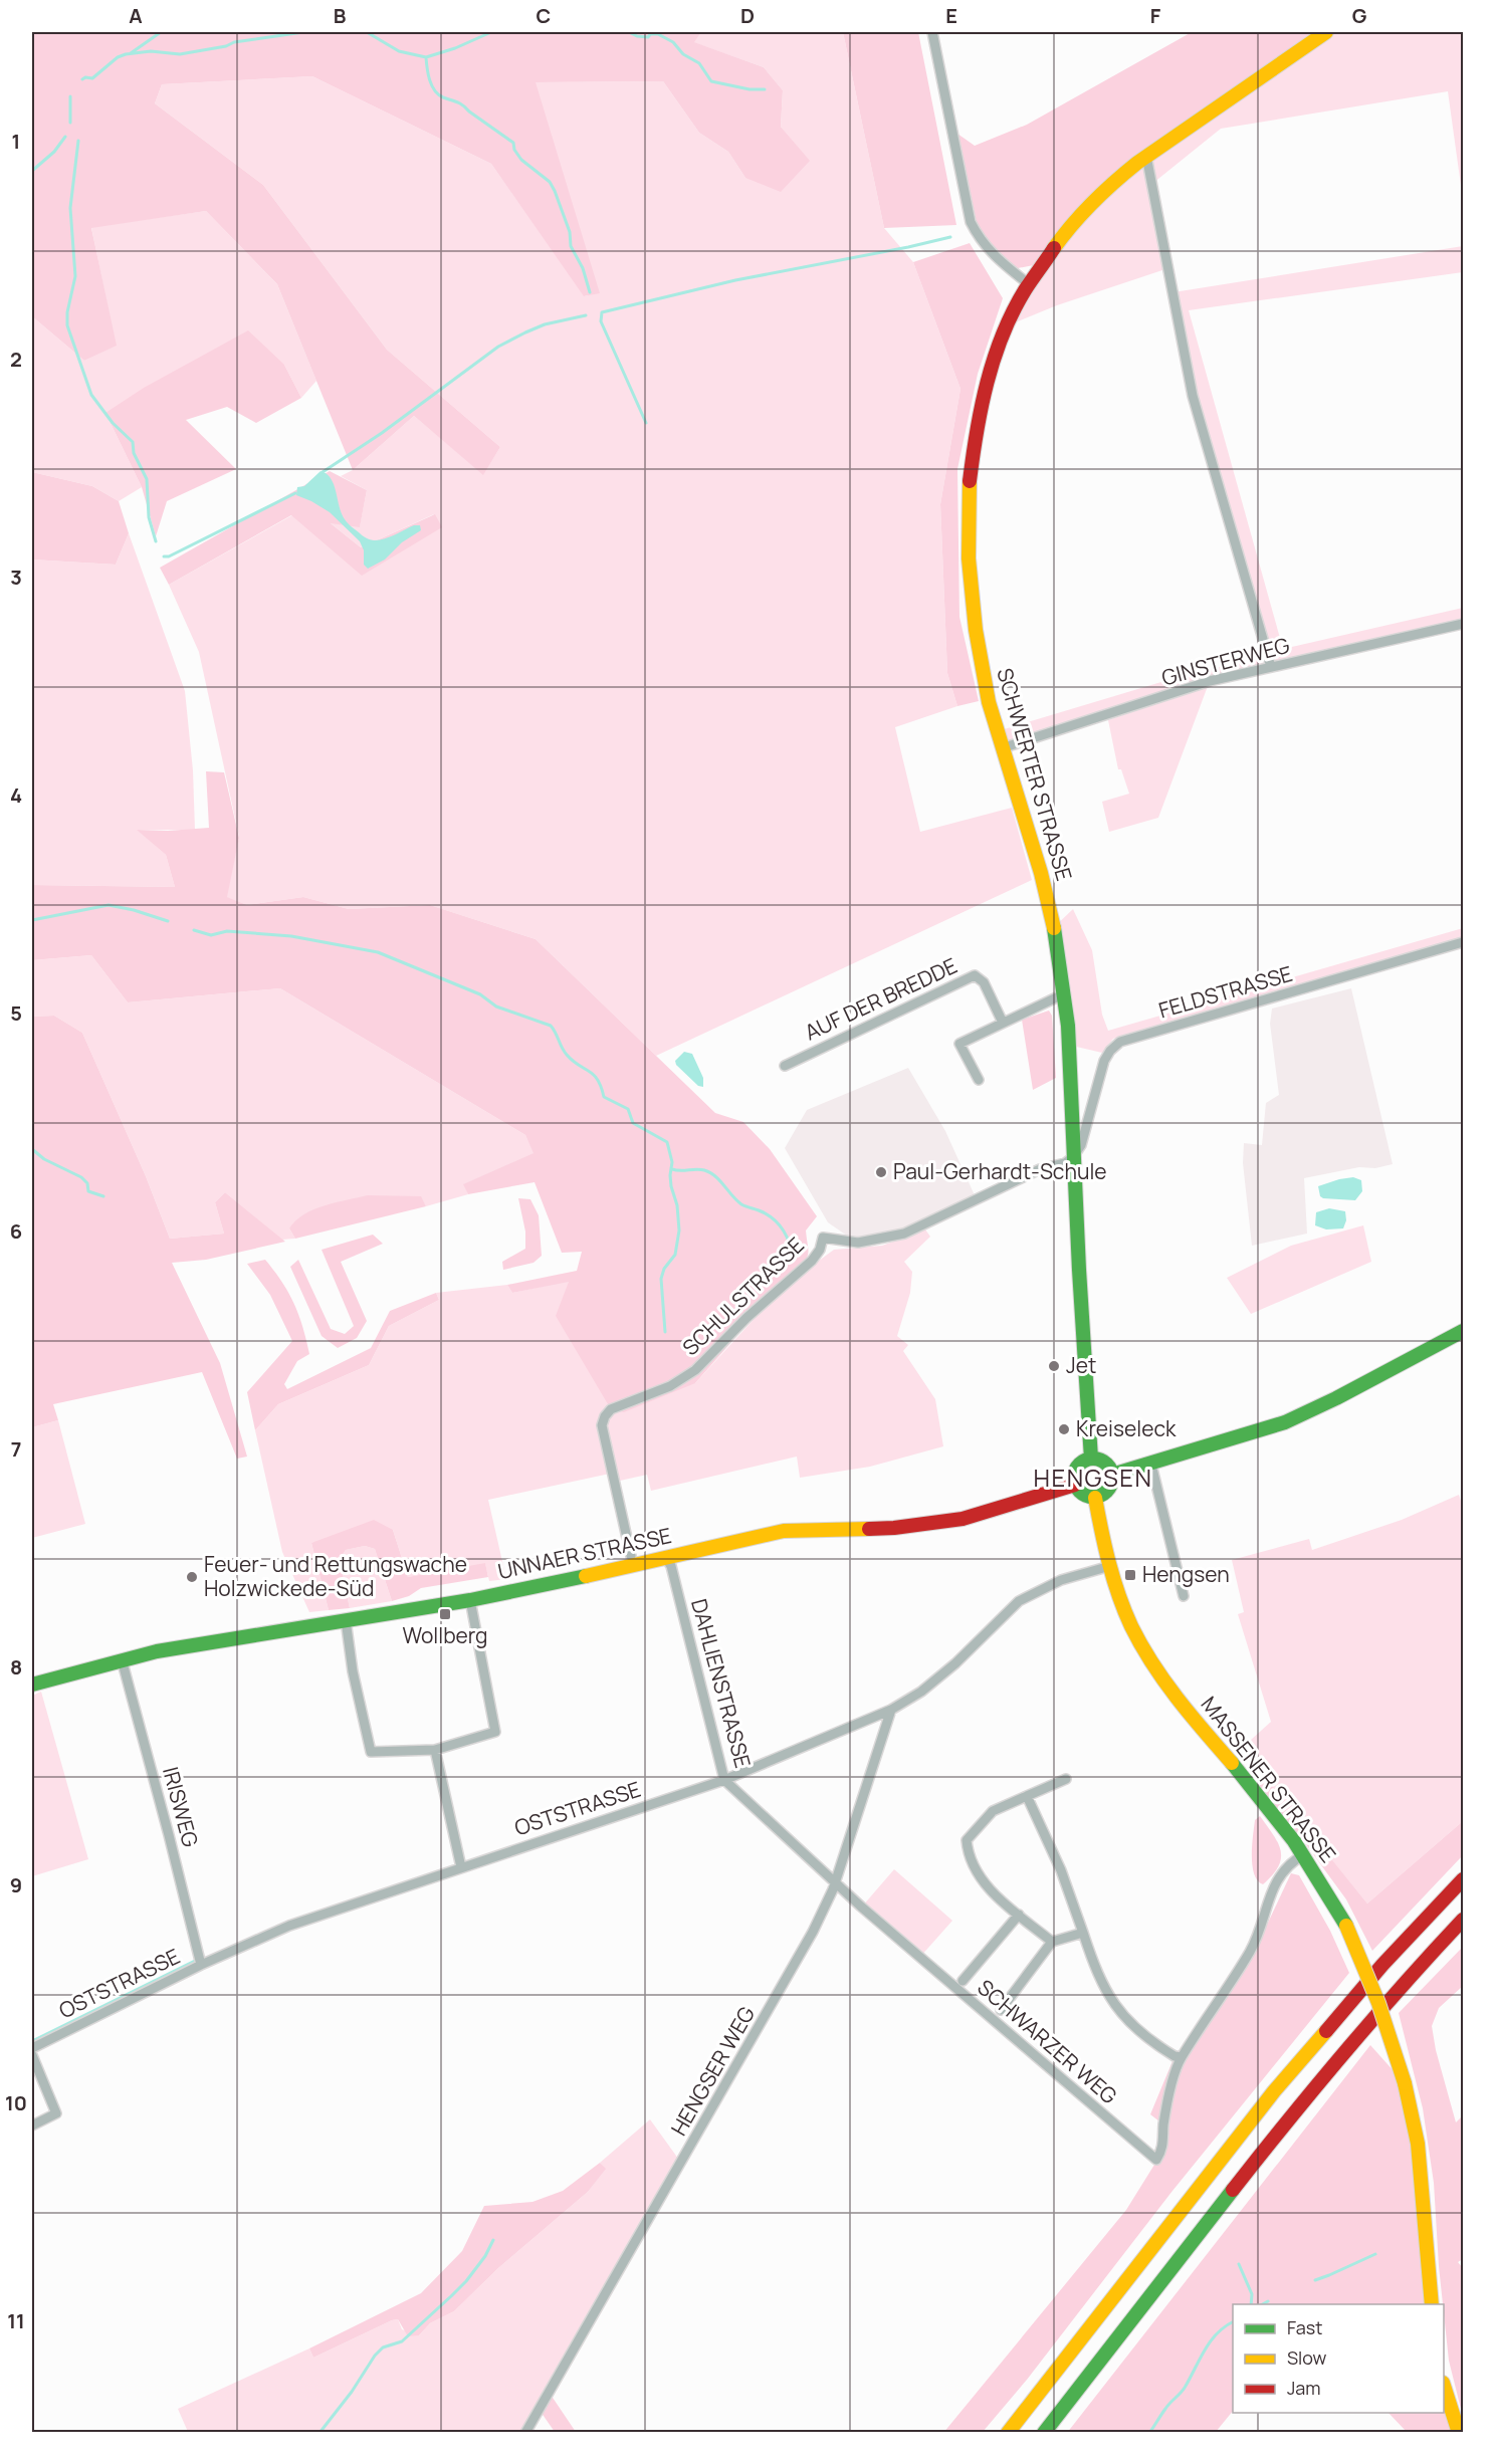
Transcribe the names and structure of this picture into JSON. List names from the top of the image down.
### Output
{
  "streets": {
    "main road": ["SCHWERTER STRASSE", "UNNAER STRASSE", "MASSENER STRASSE"],
    "street": [
      "GINSTERWEG",
      "FELDSTRASSE",
      "AUF DER BREDDE",
      "SCHULSTRASSE",
      "DAHLIENSTRASSE",
      "IRISWEG",
      "OSTSTRASSE",
      "SCHWARZER WEG",
      "HENGSER WEG"
    ]
  },
  "crossings": [
    ["GINSTERWEG", "SCHWERTER STRASSE"],
    ["SCHWERTER STRASSE", "FELDSTRASSE"],
    ["SCHWERTER STRASSE", "SCHULSTRASSE"],
    ["SCHWERTER STRASSE", "UNNAER STRASSE"],
    ["SCHWERTER STRASSE", "MASSENER STRASSE"],
    ["FELDSTRASSE", "SCHULSTRASSE"],
    ["UNNAER STRASSE", "DAHLIENSTRASSE"],
    ["UNNAER STRASSE", "MASSENER STRASSE"],
    ["UNNAER STRASSE", "IRISWEG"],
    ["DAHLIENSTRASSE", "OSTSTRASSE"],
    ["DAHLIENSTRASSE", "SCHWARZER WEG"],
    ["DAHLIENSTRASSE", "HENGSER WEG"],
    ["MASSENER STRASSE", "OSTSTRASSE"],
    ["IRISWEG", "OSTSTRASSE"],
    ["OSTSTRASSE", "HENGSER WEG"],
    ["SCHWARZER WEG", "HENGSER WEG"]
  ],
  "districts": ["HENGSEN"],
  "places": {
    "other": [
      "Paul-Gerhardt-Schule",
      "Jet",
      "Kreiseleck",
      "Feuer- und Rettungswache Holzwickede-Süd"
    ],
    "transit": ["Hengsen", "Wollberg"]
  },
  "legend": ["Fast", "Slow", "Jam"],
  "grid": {
    "columns": [
      "A",
      "B",
      "C",
      "D",
      "E",
      "F",
      "G"
    ],
    "rows": [
      "1",
      "2",
      "3",
      "4",
      "5",
      "6",
      "7",
      "8",
      "9",
      "10",
      "11"
    ]
  }
}
